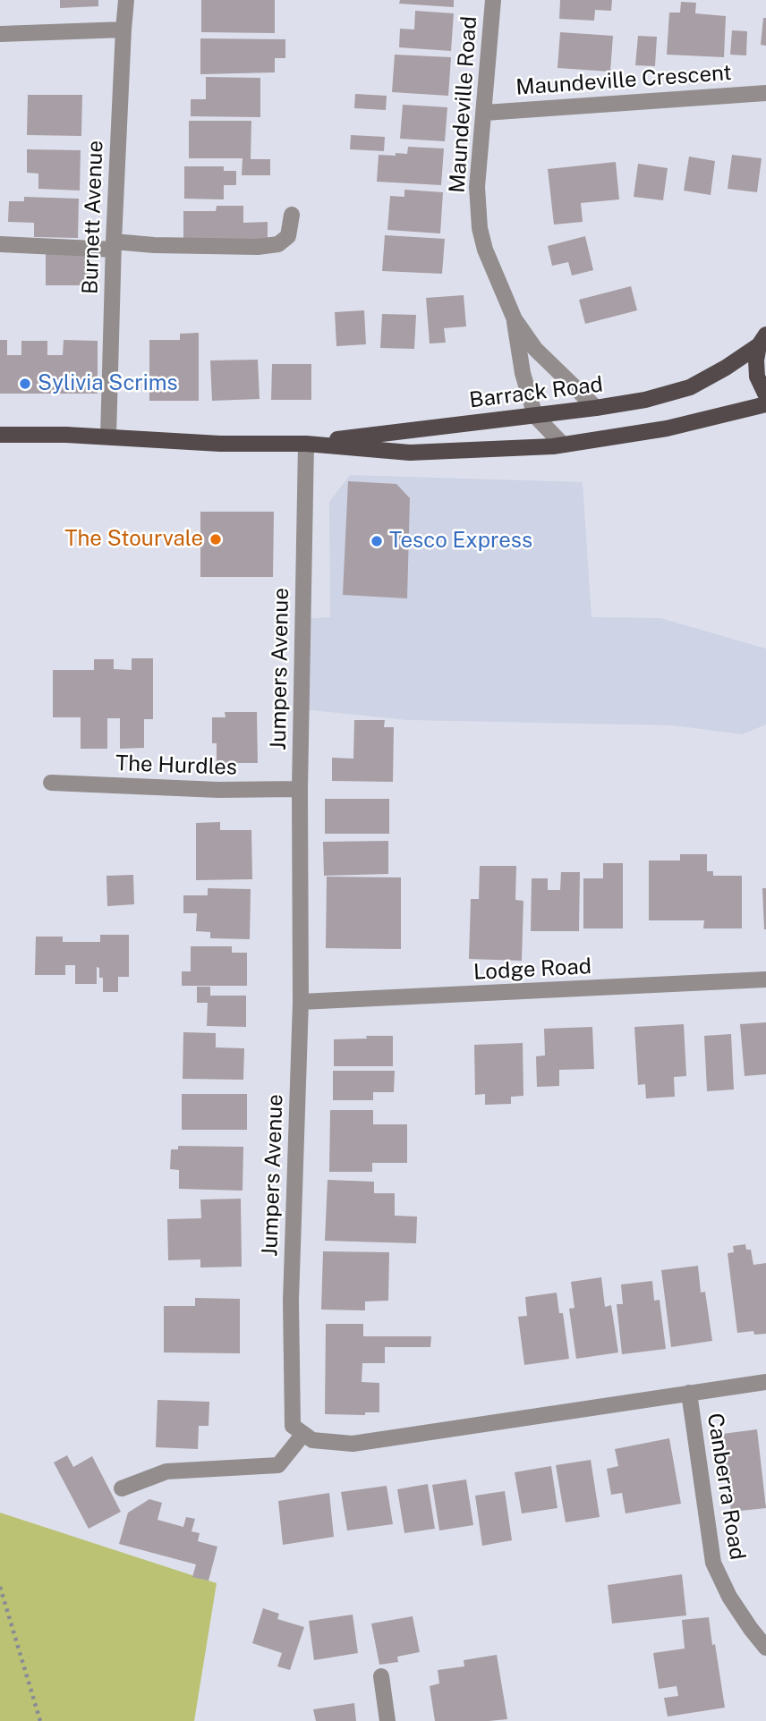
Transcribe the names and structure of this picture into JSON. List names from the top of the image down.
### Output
{
  "streets": {
    "main road": ["Barrack Road"],
    "street": [
      "Maundeville Crescent",
      "Maundeville Road",
      "Burnett Avenue",
      "Jumpers Avenue",
      "The Hurdles",
      "Lodge Road",
      "Canberra Road"
    ]
  },
  "crossings": [
    ["Maundeville Crescent", "Maundeville Road"],
    ["Maundeville Road", "Barrack Road"],
    ["Burnett Avenue", "Barrack Road"],
    ["Barrack Road", "Jumpers Avenue"],
    ["Jumpers Avenue", "The Hurdles"],
    ["Jumpers Avenue", "Lodge Road"]
  ],
  "places": ["Sylivia Scrims", "The Stourvale", "Tesco Express"]
}
